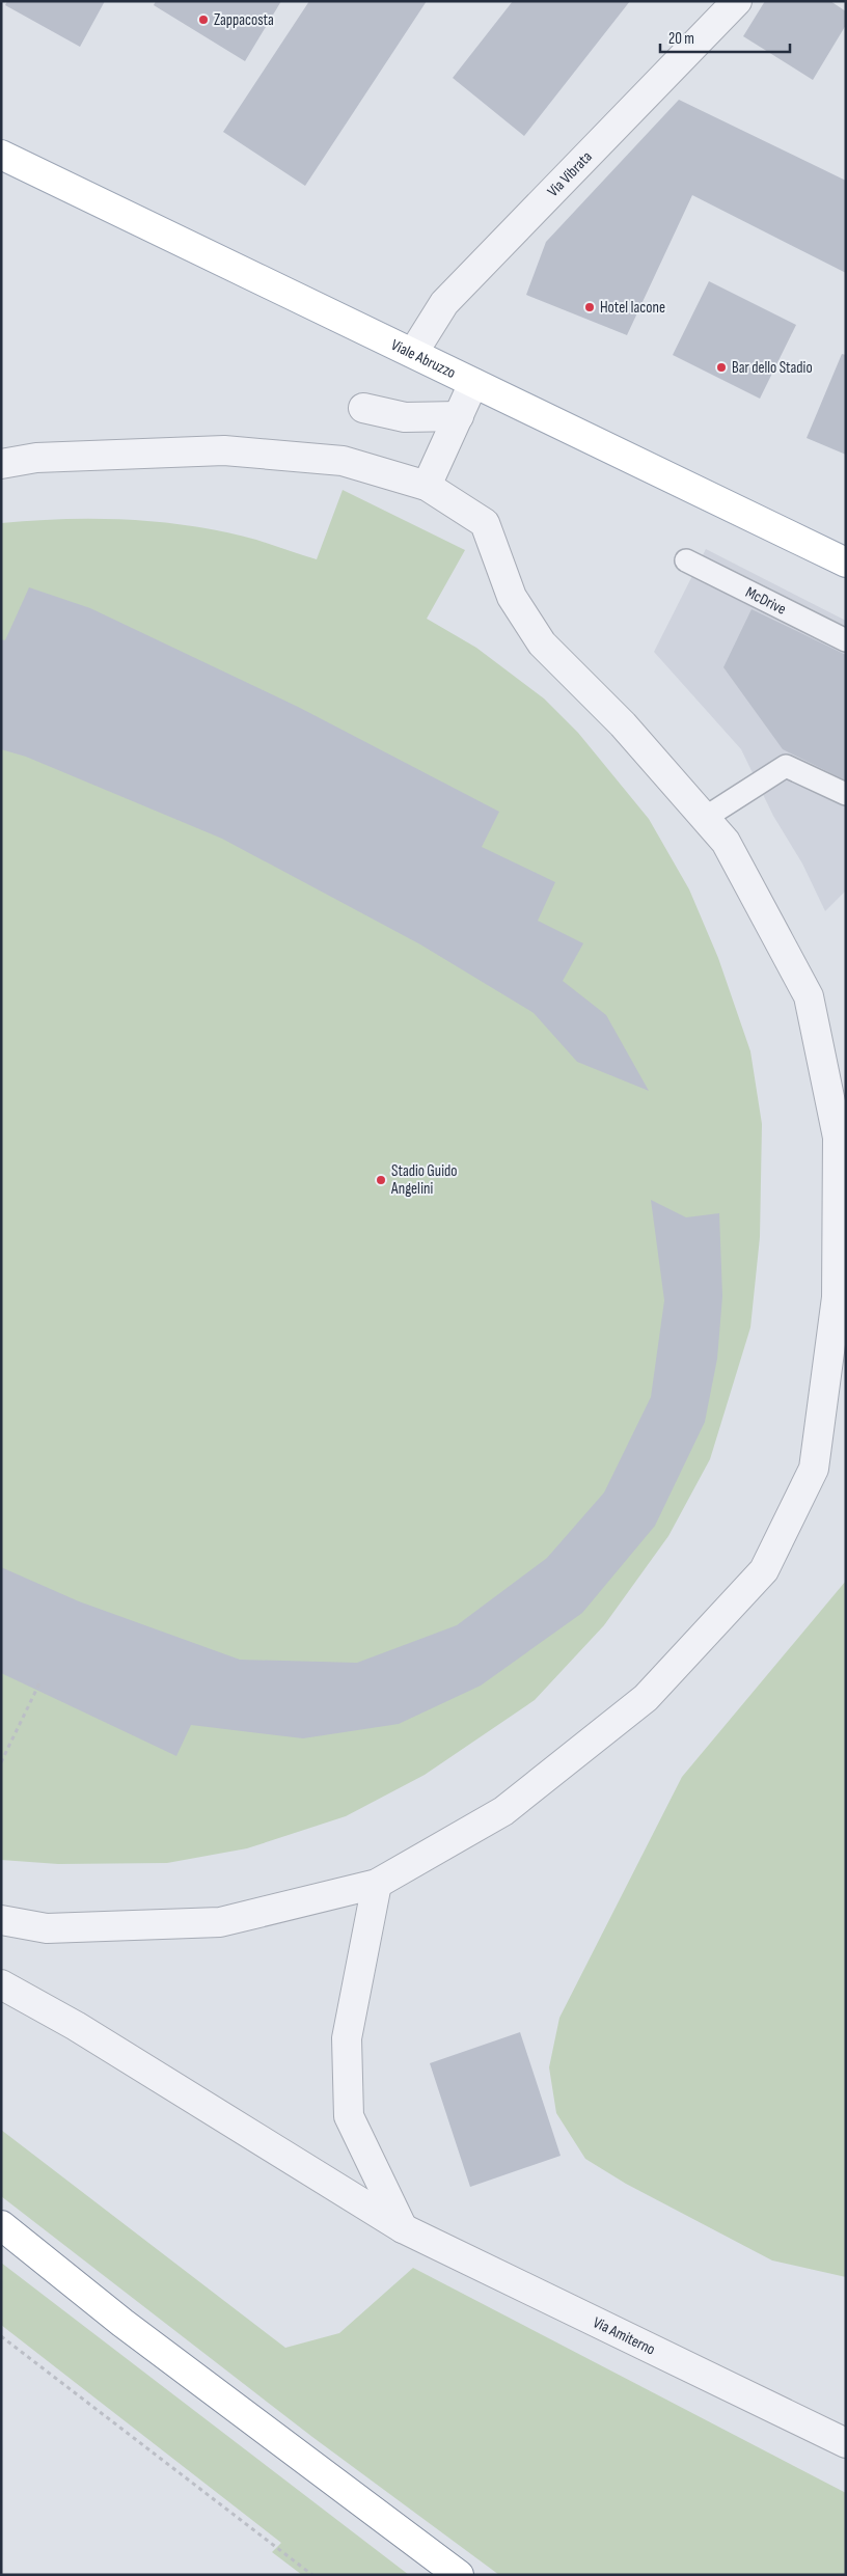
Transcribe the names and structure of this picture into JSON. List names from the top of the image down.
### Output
{
  "streets": {
    "main road": ["Viale Abruzzo"],
    "street": ["Via Vibrata", "Via Amiterno"],
    "lane": ["McDrive"]
  },
  "crossings": [
    ["Via Vibrata", "Viale Abruzzo"]
  ],
  "places": [
    "Zappacosta",
    "Hotel Iacone",
    "Bar dello Stadio",
    "Stadio Guido Angelini"
  ],
  "scale_bar": "20 m"
}
